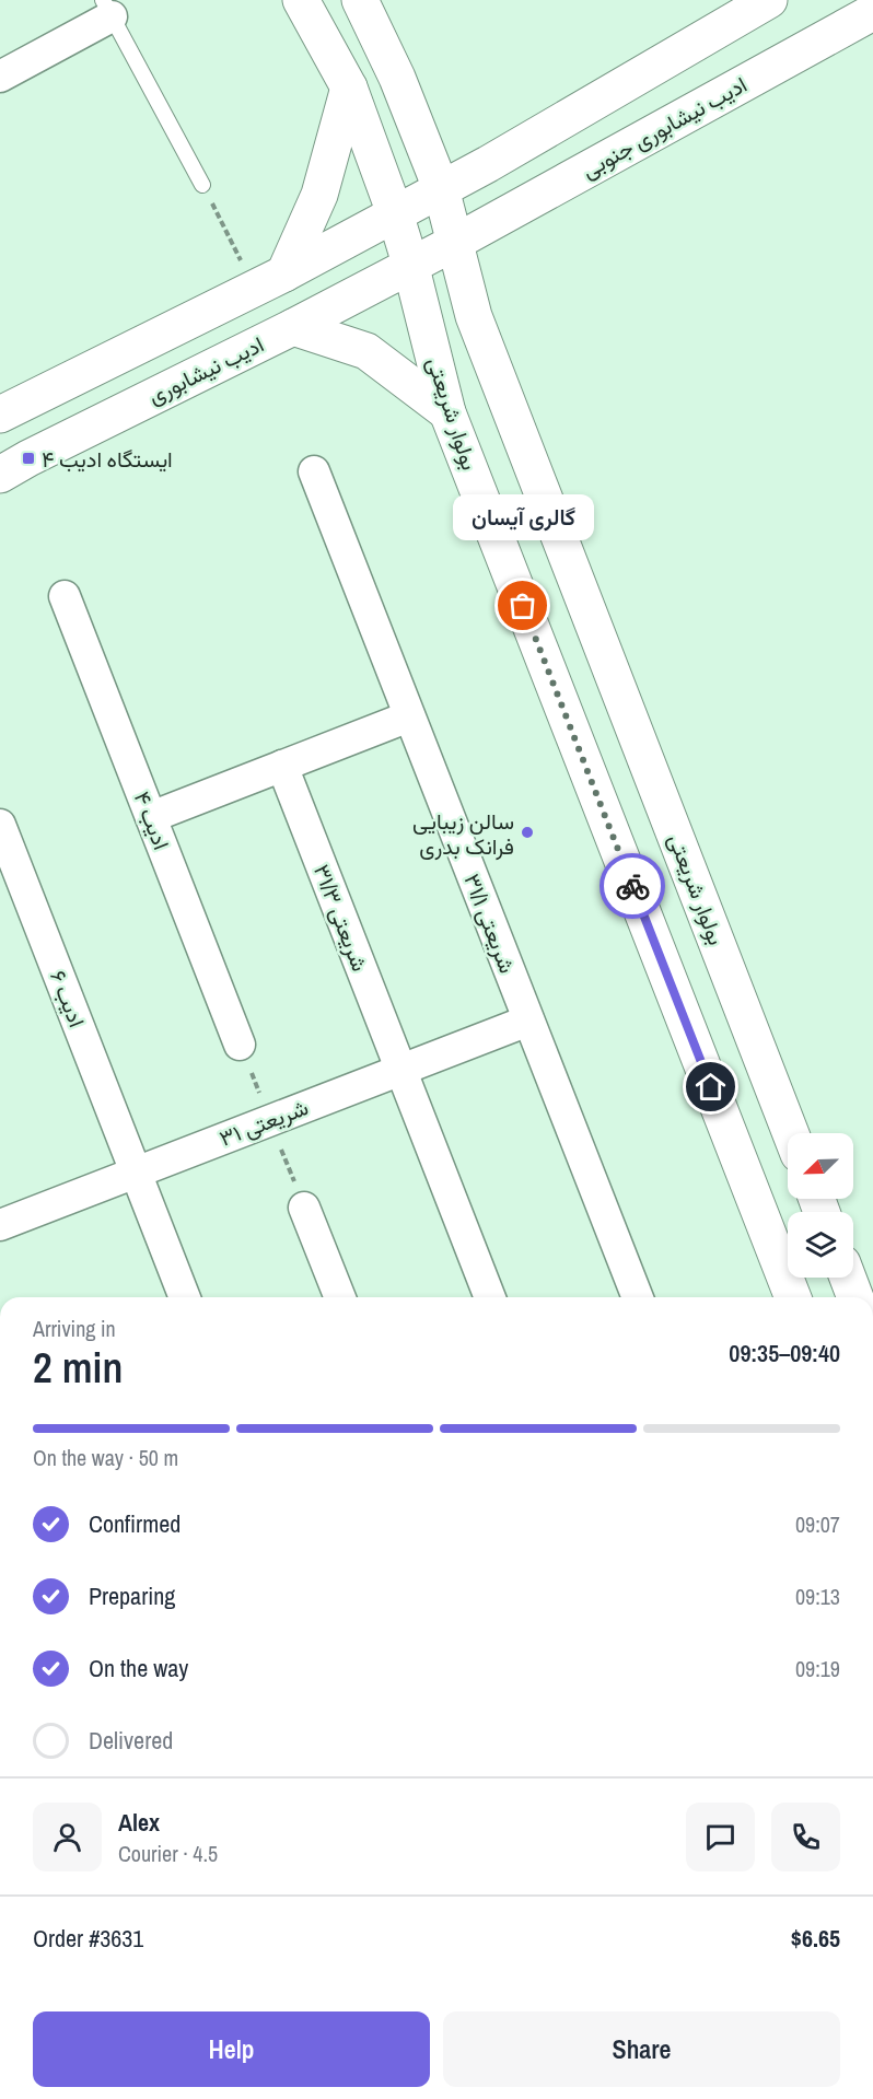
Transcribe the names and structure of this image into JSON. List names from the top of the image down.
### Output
{
  "streets": {
    "main road": ["ادیب نیشابوری جنوبی", "ادیب نیشابوری", "بولوار شریعتی"],
    "street": [
      "ادیب ۴",
      "شریعتی ۳۱/۳",
      "شریعتی ۳۱/۱",
      "ادیب ۶",
      "شریعتی ۳۱"
    ]
  },
  "crossings": [
    ["ادیب نیشابوری جنوبی", "ادیب نیشابوری"],
    ["ادیب نیشابوری جنوبی", "بولوار شریعتی"],
    ["ادیب نیشابوری", "بولوار شریعتی"],
    ["شریعتی ۳۱/۳", "شریعتی ۳۱"],
    ["شریعتی ۳۱/۱", "شریعتی ۳۱"],
    ["ادیب ۶", "شریعتی ۳۱"]
  ],
  "places": {
    "transit": ["ایستگاه ادیب ۴"],
    "other": ["گالری آيسان", "سالن زیبایی فرانک بدری"]
  },
  "north": "bottom left",
  "page": {
    "bubble": "گالری آيسان",
    "heading": ["2 min", "Arriving in", "09:35–09:40"],
    "panel": [
      "Alex",
      "Courier · 4.5",
      "Order #3631",
      "$6.65"
    ],
    "bar": "On the way · 50 m",
    "list": [
      ["Confirmed", "09:07"],
      ["Preparing", "09:13"],
      ["On the way", "09:19"],
      "Delivered"
    ],
    "buttons": ["Help", "Share"]
  }
}
